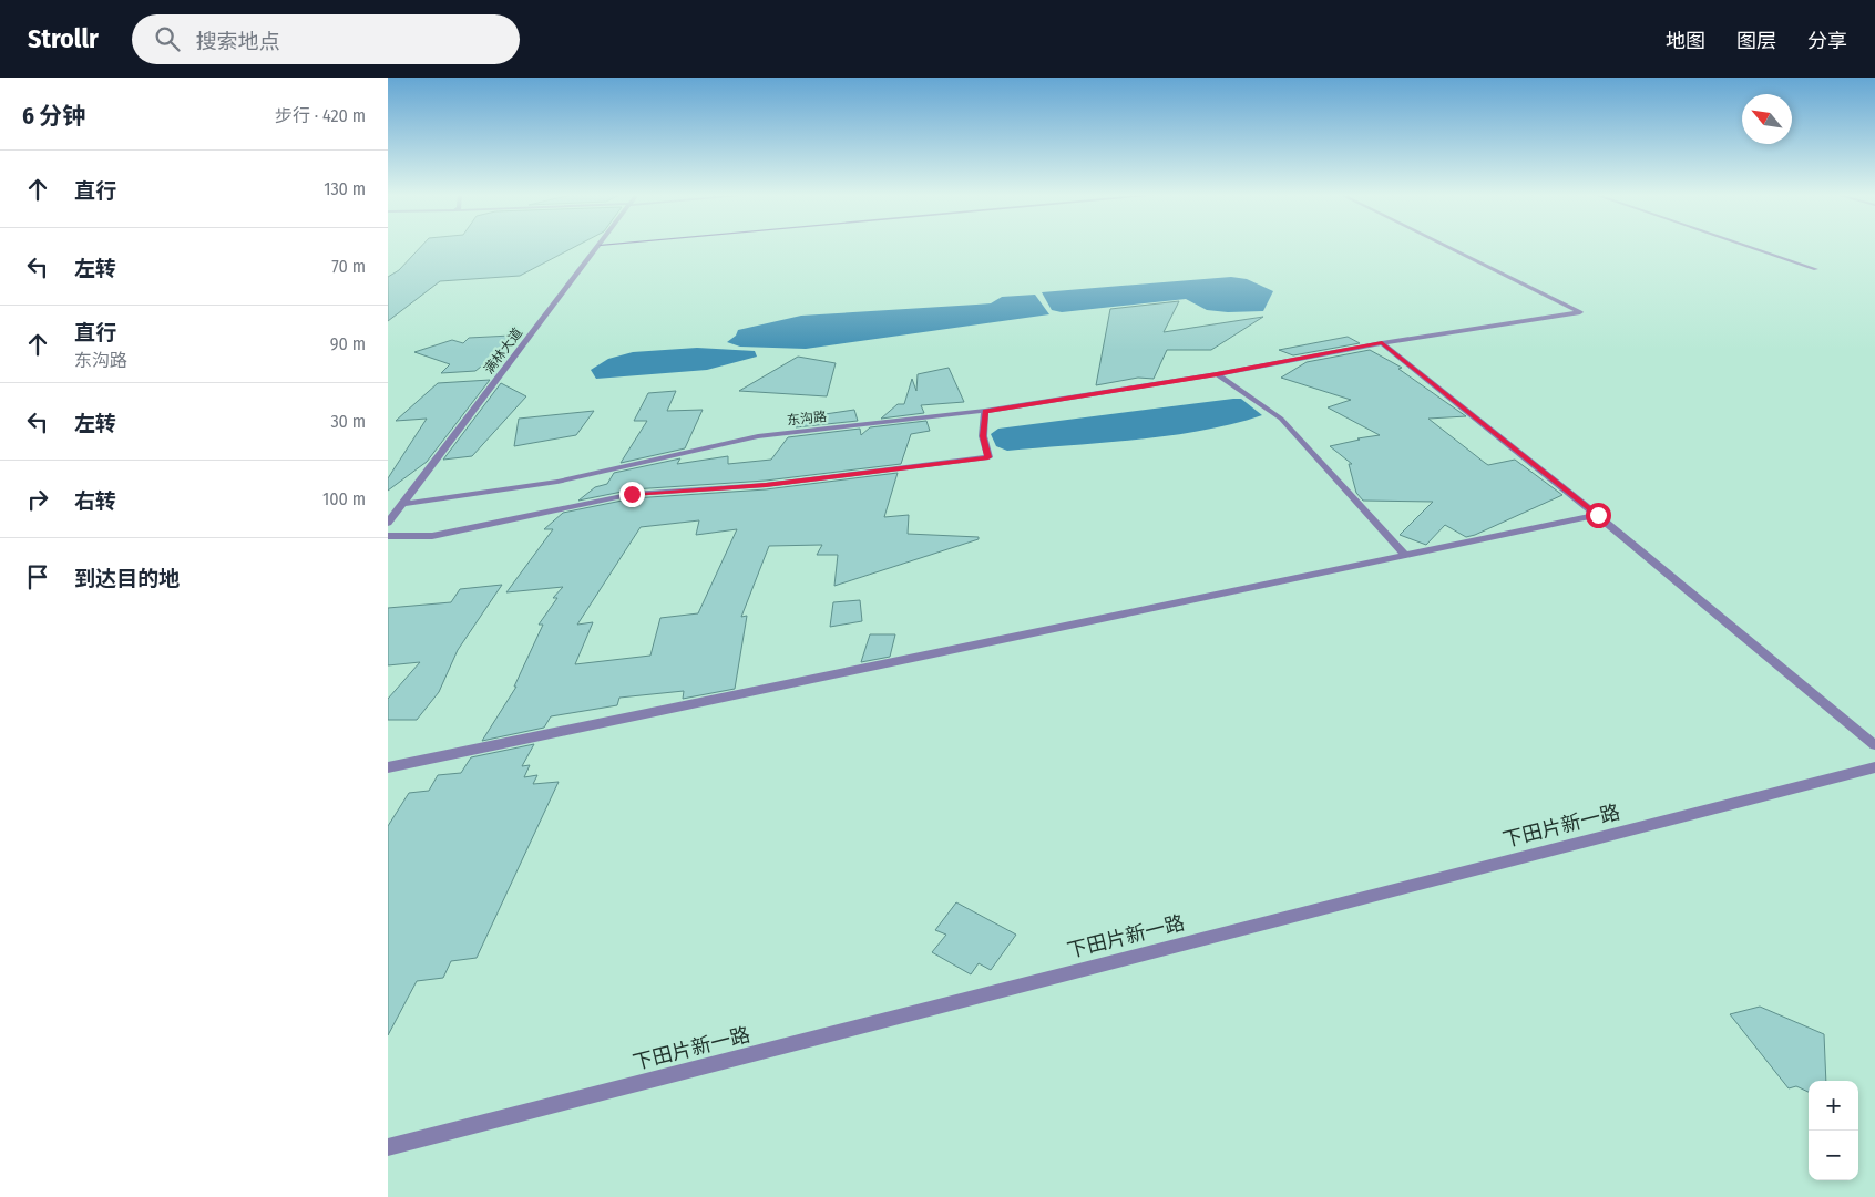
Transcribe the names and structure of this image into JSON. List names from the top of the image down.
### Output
{
  "streets": {
    "street": ["满林大道", "东沟路", "下田片新一路"]
  },
  "crossings": [
    ["满林大道", "东沟路"]
  ],
  "north": "top left",
  "page": {
    "header": "Strollr",
    "search": "搜索地点",
    "nav": ["地图", "图层", "分享"],
    "heading": ["6 分钟", "步行 · 420 m"],
    "list": [
      ["直行", "130 m"],
      ["左转", "70 m"],
      ["直行", "东沟路", "90 m"],
      ["左转", "30 m"],
      ["右转", "100 m"],
      "到达目的地"
    ],
    "map_buttons": ["+", "−"]
  }
}
